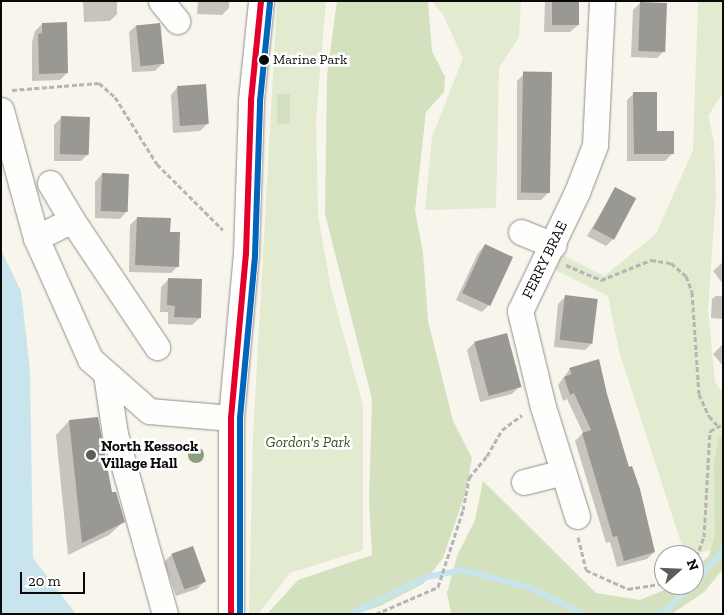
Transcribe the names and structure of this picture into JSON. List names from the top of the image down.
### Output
{
  "streets": {
    "street": ["FERRY BRAE"]
  },
  "parks": ["Gordon's Park"],
  "places": ["Marine Park", "North Kessock Village Hall"],
  "scale_bar": "20 m",
  "north": "right"
}
